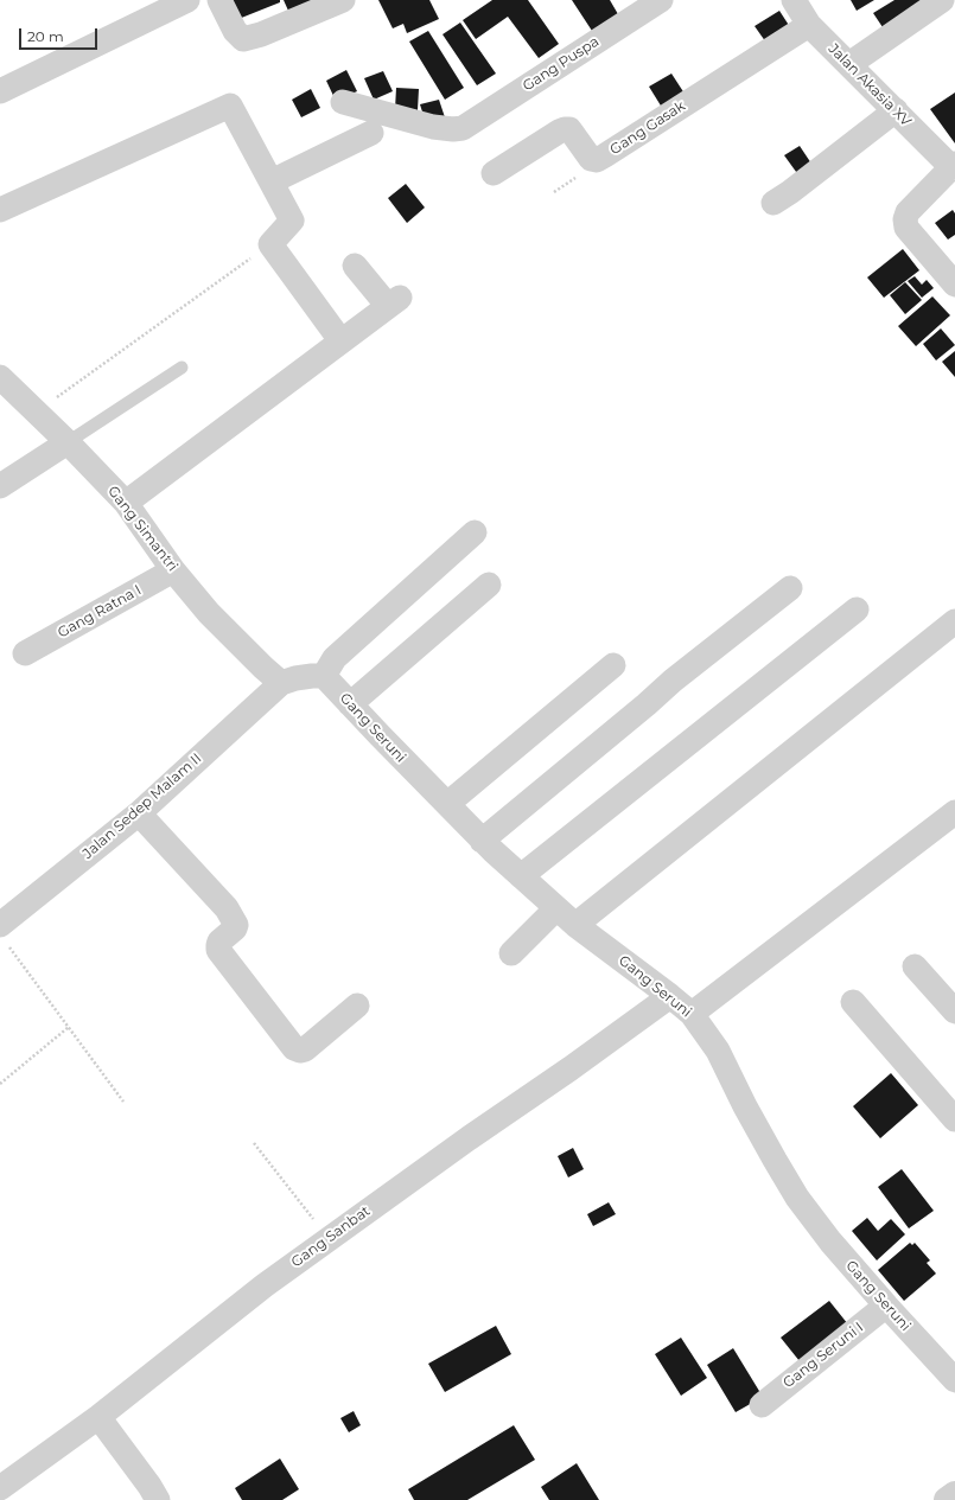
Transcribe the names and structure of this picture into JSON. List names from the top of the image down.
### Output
{
  "streets": {
    "street": [
      "Gang Puspa",
      "Jalan Akasia XV",
      "Gang Gasak",
      "Gang Simantri",
      "Gang Ratna I",
      "Gang Seruni",
      "Jalan Sedep Malam II",
      "Gang Sanbat",
      "Gang Seruni I"
    ]
  },
  "crossings": [
    ["Jalan Akasia XV", "Gang Gasak"],
    ["Gang Simantri", "Gang Ratna I"],
    ["Gang Simantri", "Jalan Sedep Malam II"],
    ["Gang Seruni", "Gang Sanbat"],
    ["Gang Seruni", "Gang Seruni I"]
  ],
  "scale_bar": "20 m"
}
